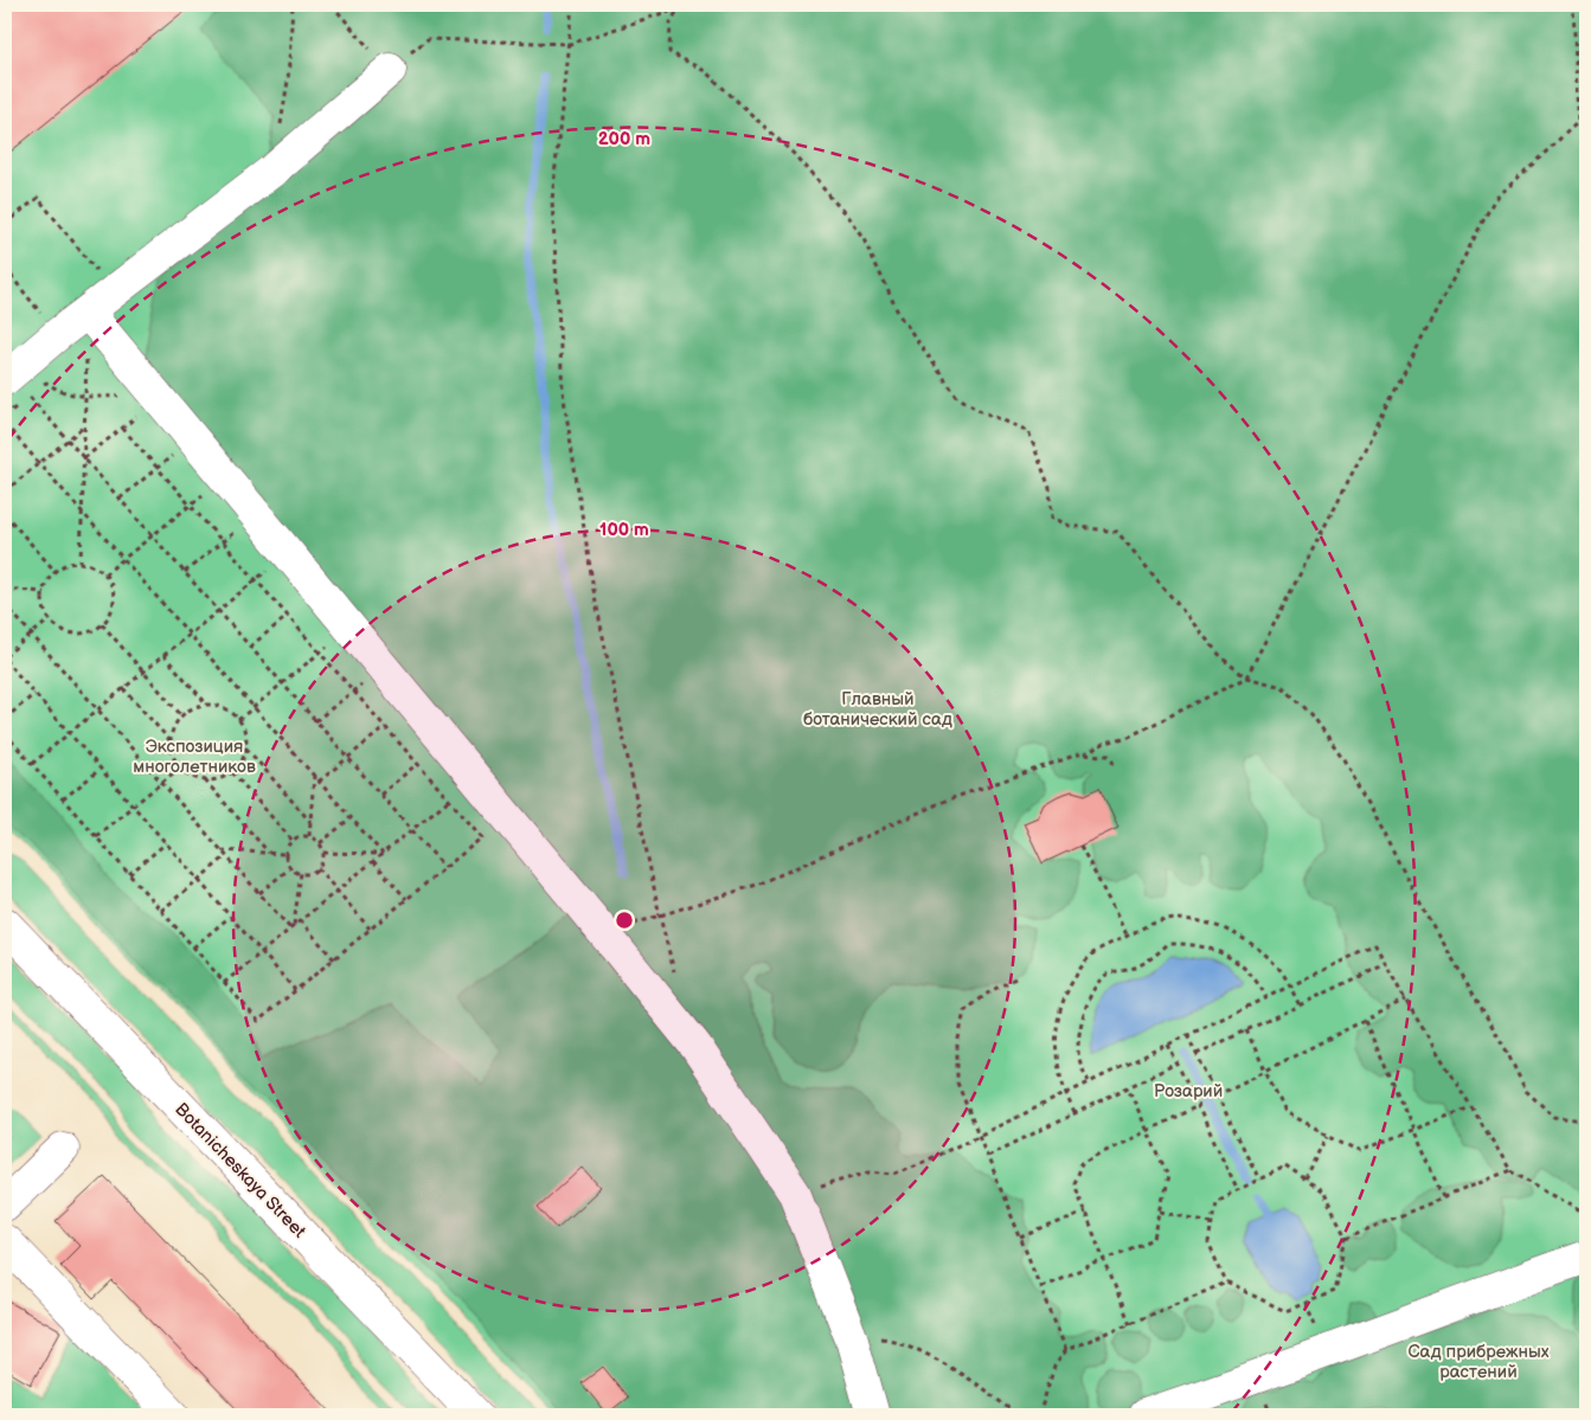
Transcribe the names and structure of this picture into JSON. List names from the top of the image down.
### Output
{
  "streets": {
    "main road": ["Botanicheskaya Street"]
  },
  "parks": [
    "Главный ботанический сад",
    "Экспозиция многолетников",
    "Розарий",
    "Сад прибрежных растений"
  ],
  "rings": ["200 m", "100 m"]
}
